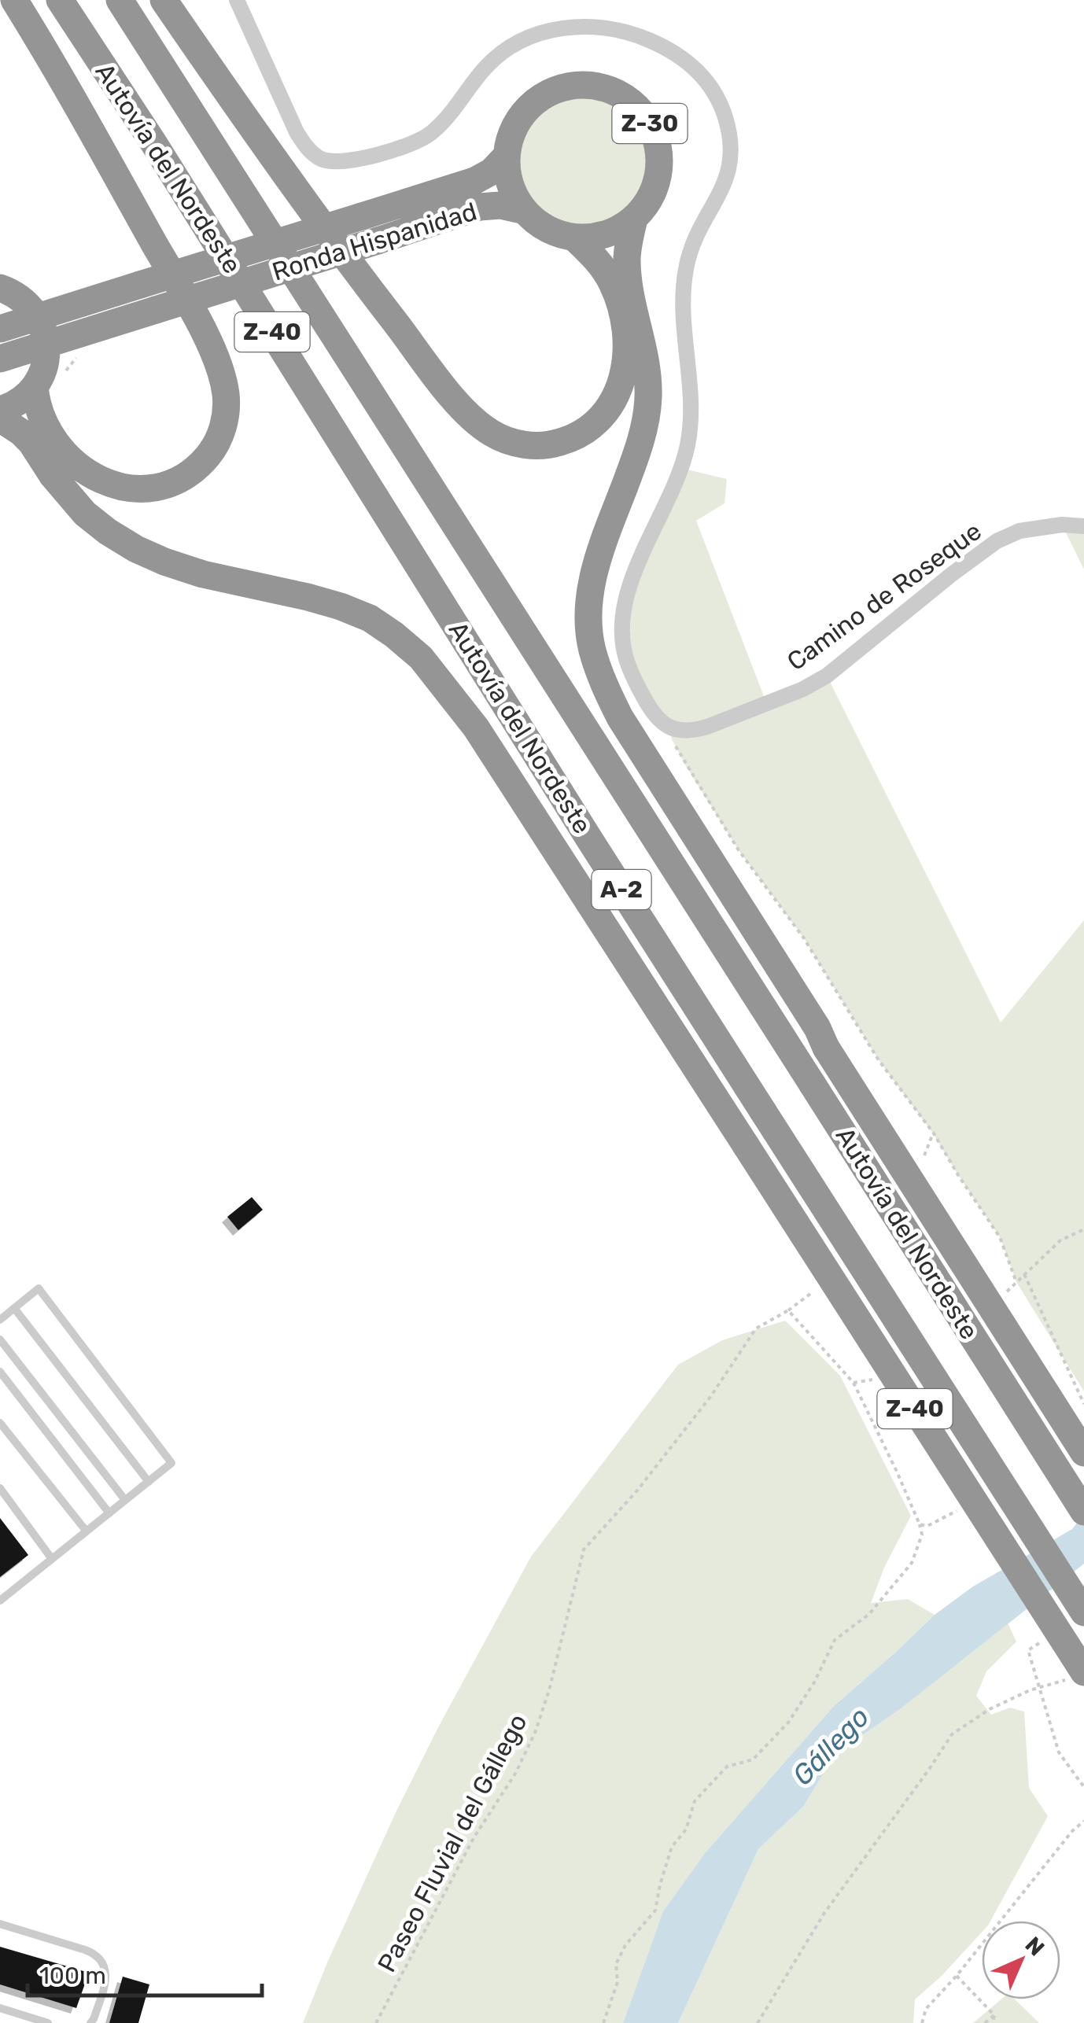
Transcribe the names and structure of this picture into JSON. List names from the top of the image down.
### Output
{
  "streets": {
    "highway": [
      "Z-30",
      "Autovía del Nordeste",
      "Ronda Hispanidad",
      "Z-40",
      "A-2"
    ],
    "street": ["Camino de Roseque"],
    "path": ["Paseo Fluvial del Gállego"]
  },
  "crossings": [
    ["Z-30", "Ronda Hispanidad"],
    ["Autovía del Nordeste", "Z-40"]
  ],
  "water": ["Gállego"],
  "scale_bar": "100 m",
  "north": "top right"
}
